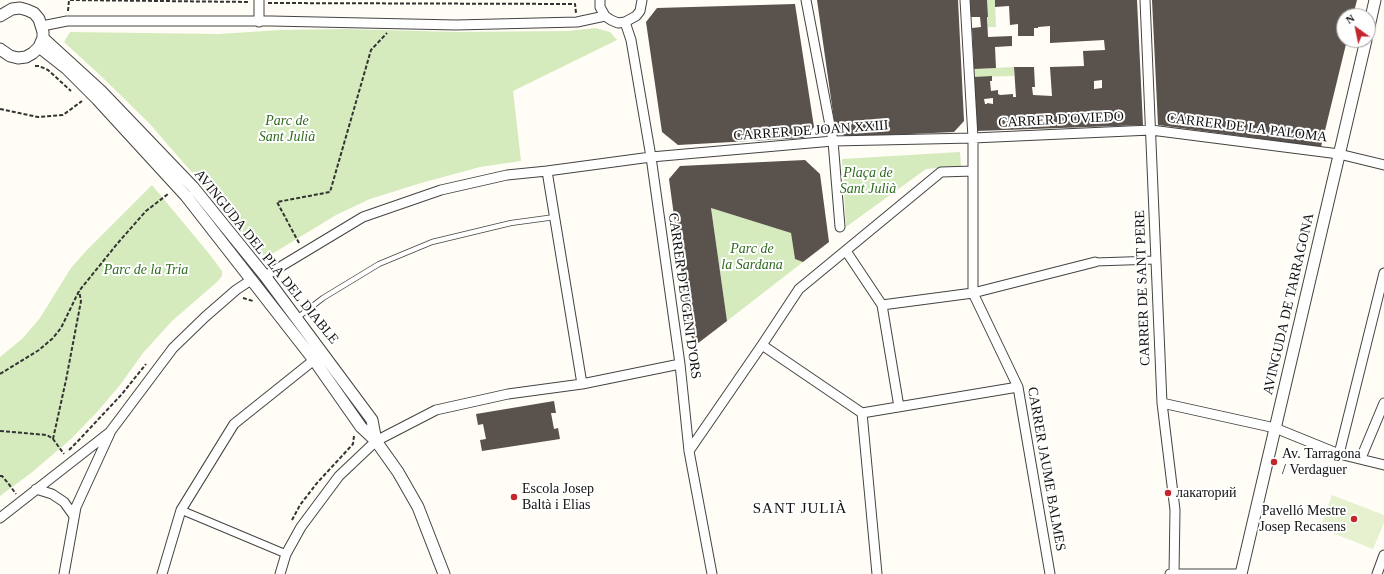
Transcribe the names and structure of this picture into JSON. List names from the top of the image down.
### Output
{
  "streets": {
    "street": [
      "CARRER D'OVIEDO",
      "CARRER DE LA PALOMA",
      "CARRER DE JOAN XXIII",
      "AVINGUDA DEL PLA DEL DIABLE",
      "CARRER DE SANT PERE",
      "CARRER D'EUGENI D'ORS",
      "AVINGUDA DE TARRAGONA",
      "CARRER JAUME BALMES"
    ]
  },
  "crossings": [
    ["CARRER D'OVIEDO", "CARRER DE LA PALOMA"],
    ["CARRER D'OVIEDO", "CARRER DE JOAN XXIII"],
    ["CARRER D'OVIEDO", "CARRER DE SANT PERE"],
    ["CARRER D'OVIEDO", "CARRER JAUME BALMES"],
    ["CARRER DE LA PALOMA", "CARRER DE SANT PERE"],
    ["CARRER DE LA PALOMA", "AVINGUDA DE TARRAGONA"],
    ["CARRER DE JOAN XXIII", "AVINGUDA DEL PLA DEL DIABLE"],
    ["CARRER DE JOAN XXIII", "CARRER D'EUGENI D'ORS"],
    ["CARRER DE JOAN XXIII", "CARRER JAUME BALMES"]
  ],
  "districts": ["SANT JULIÀ"],
  "parks": [
    "Parc de Sant Julià",
    "Plaça de Sant Julià",
    "Parc de la Sardana",
    "Parc de la Tria"
  ],
  "places": [
    "Av. Tarragona / Verdaguer",
    "лакаторий",
    "Escola Josep Baltà i Elias",
    "Pavelló Mestre Josep Recasens"
  ],
  "north": "top left"
}
